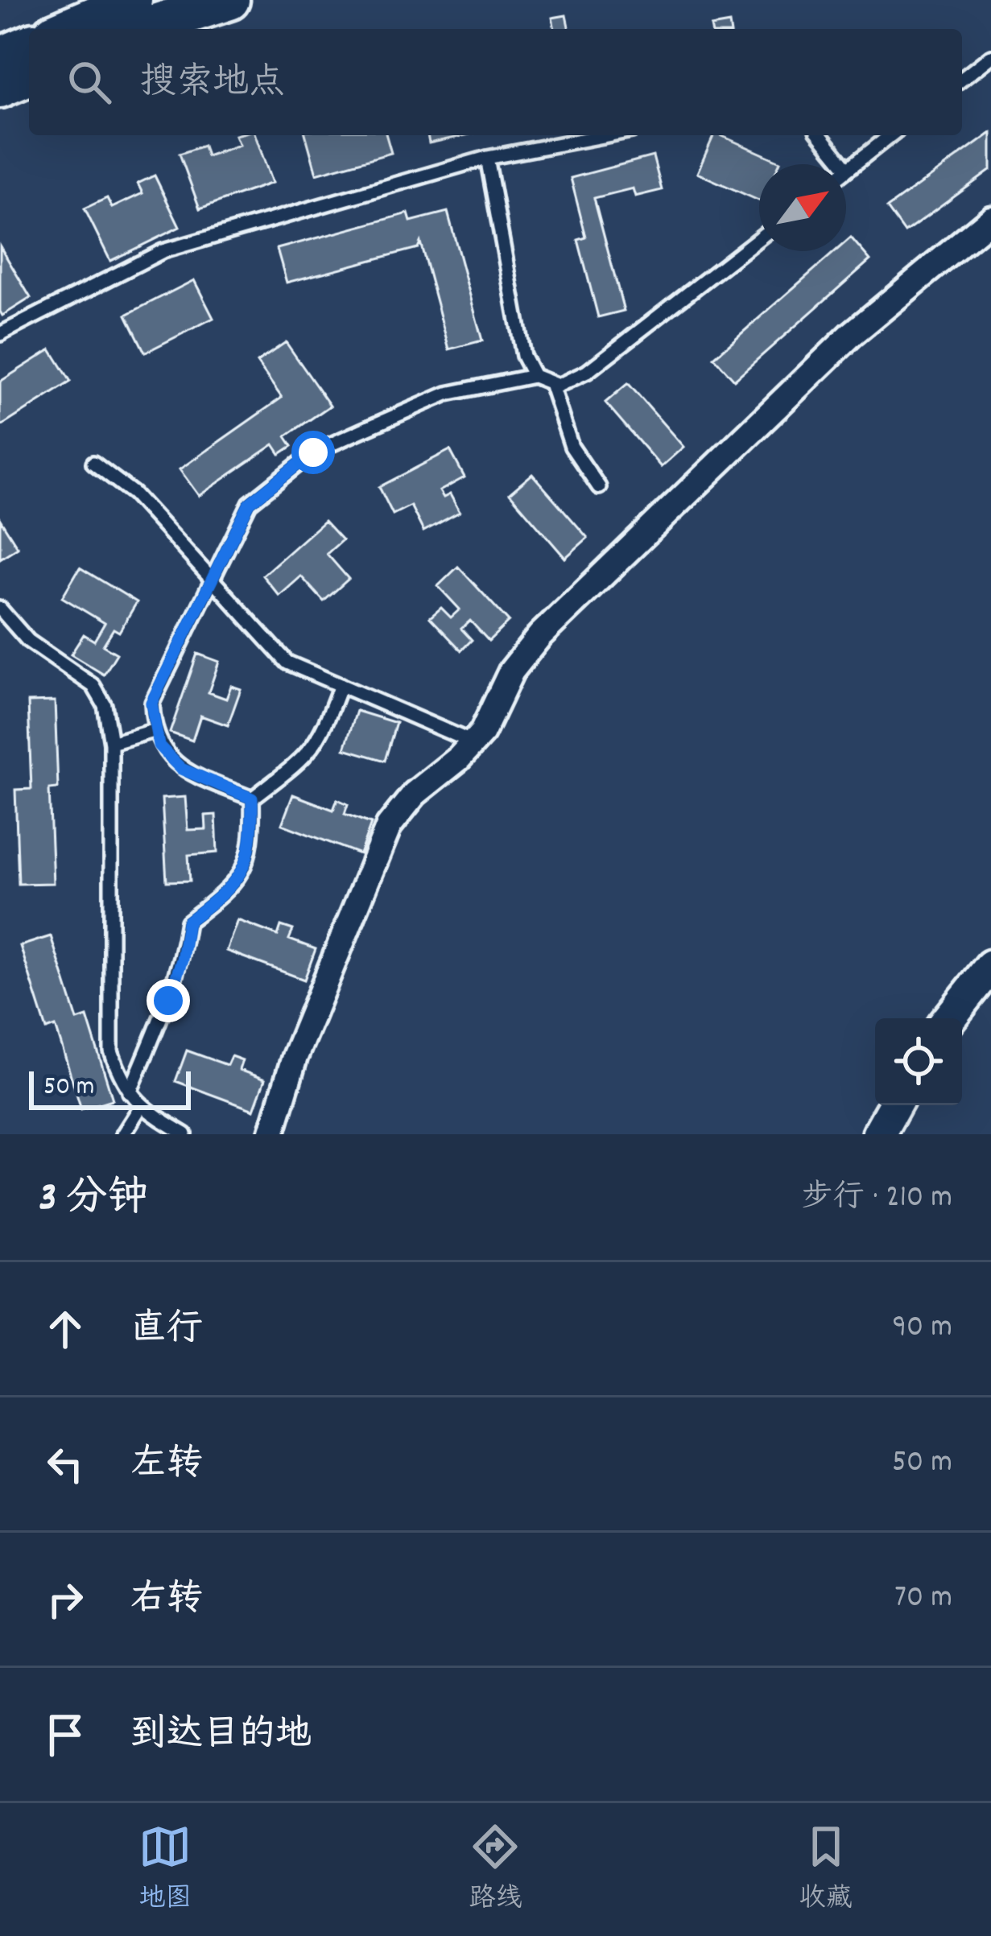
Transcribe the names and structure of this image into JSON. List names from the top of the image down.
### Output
{
  "scale_bar": "50 m",
  "north": "top right",
  "page": {
    "search": "搜索地点",
    "scale": "50 m",
    "heading": ["3 分钟", "步行 · 210 m"],
    "list": [
      ["直行", "90 m"],
      ["左转", "50 m"],
      ["右转", "70 m"],
      "到达目的地"
    ],
    "nav": ["地图", "路线", "收藏"]
  }
}
